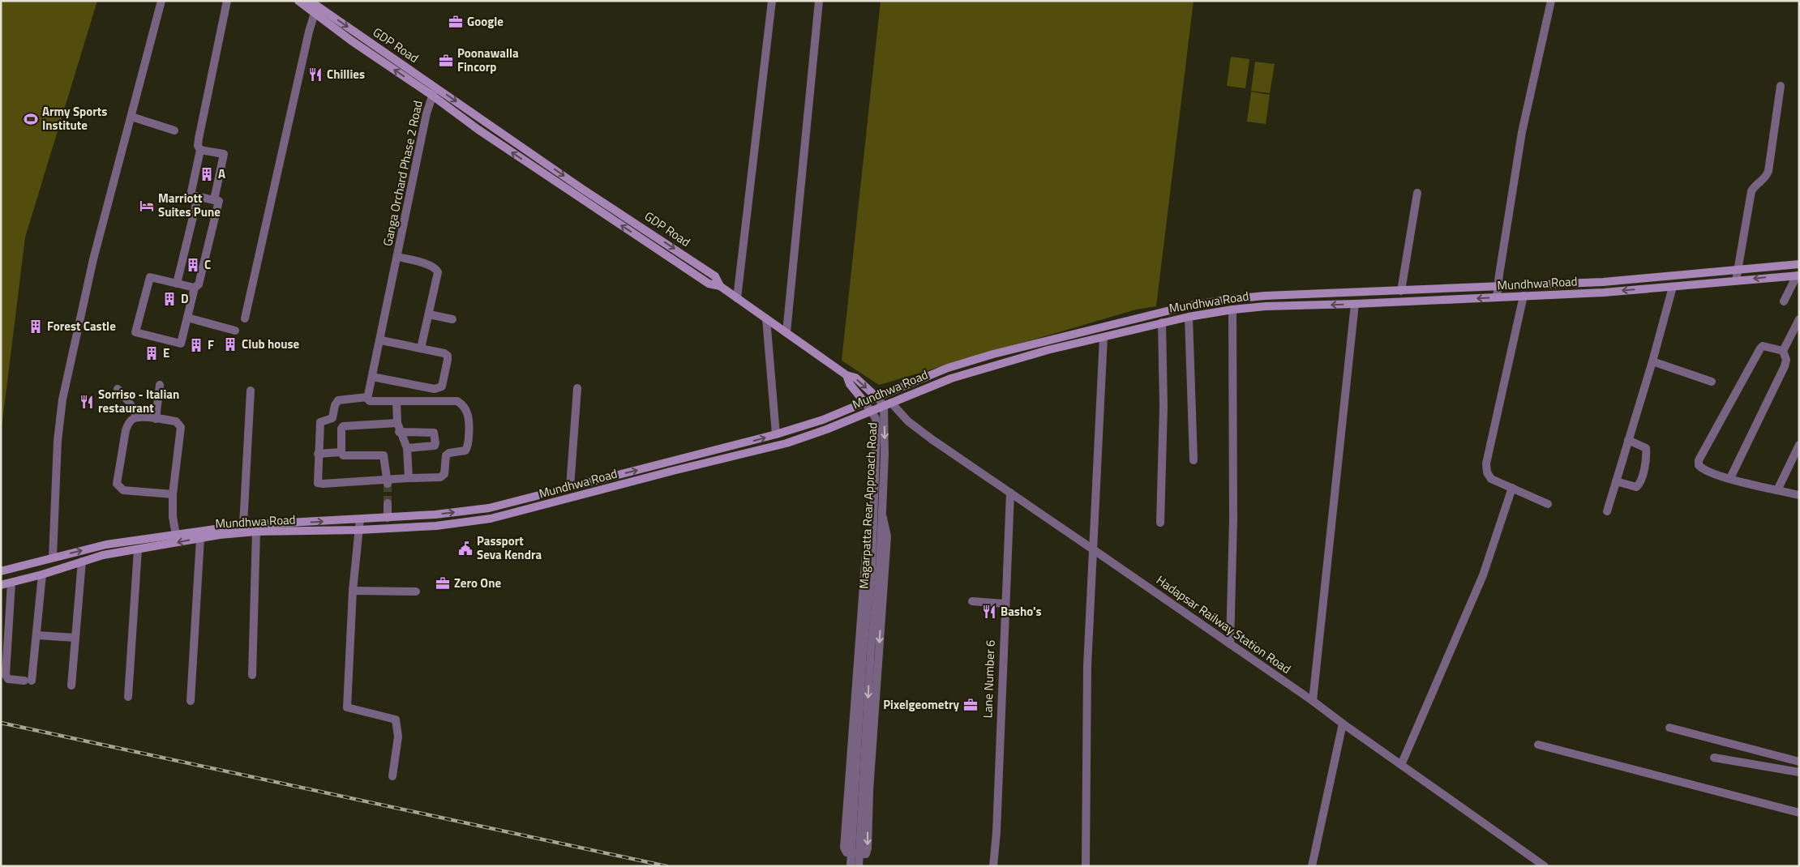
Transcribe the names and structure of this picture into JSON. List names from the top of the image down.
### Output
{
  "streets": {
    "main road": ["GDP Road", "Mundhwa Road", "Magarpatta Rear Approach Road"],
    "street": ["Ganga Orchard Phase 2 Road", "Hadapsar Railway Station Road", "Lane Number 6"]
  },
  "crossings": [
    ["GDP Road", "Ganga Orchard Phase 2 Road"],
    ["Mundhwa Road", "Magarpatta Rear Approach Road"],
    ["Mundhwa Road", "Hadapsar Railway Station Road"],
    ["Magarpatta Rear Approach Road", "Hadapsar Railway Station Road"],
    ["Hadapsar Railway Station Road", "Lane Number 6"]
  ],
  "one_way": ["Magarpatta Rear Approach Road"],
  "places": {
    "office": [
      "Google",
      "Poonawalla Fincorp",
      "Zero One",
      "Pixelgeometry"
    ],
    "restaurant": ["Chillies", "Sorriso - Italian restaurant", "Basho's"],
    "sports": ["Army Sports Institute"],
    "building": [
      "A",
      "C",
      "D",
      "Forest Castle",
      "Club house",
      "F",
      "E"
    ],
    "hotel": ["Marriott Suites Pune"],
    "public building": ["Passport Seva Kendra"]
  }
}
